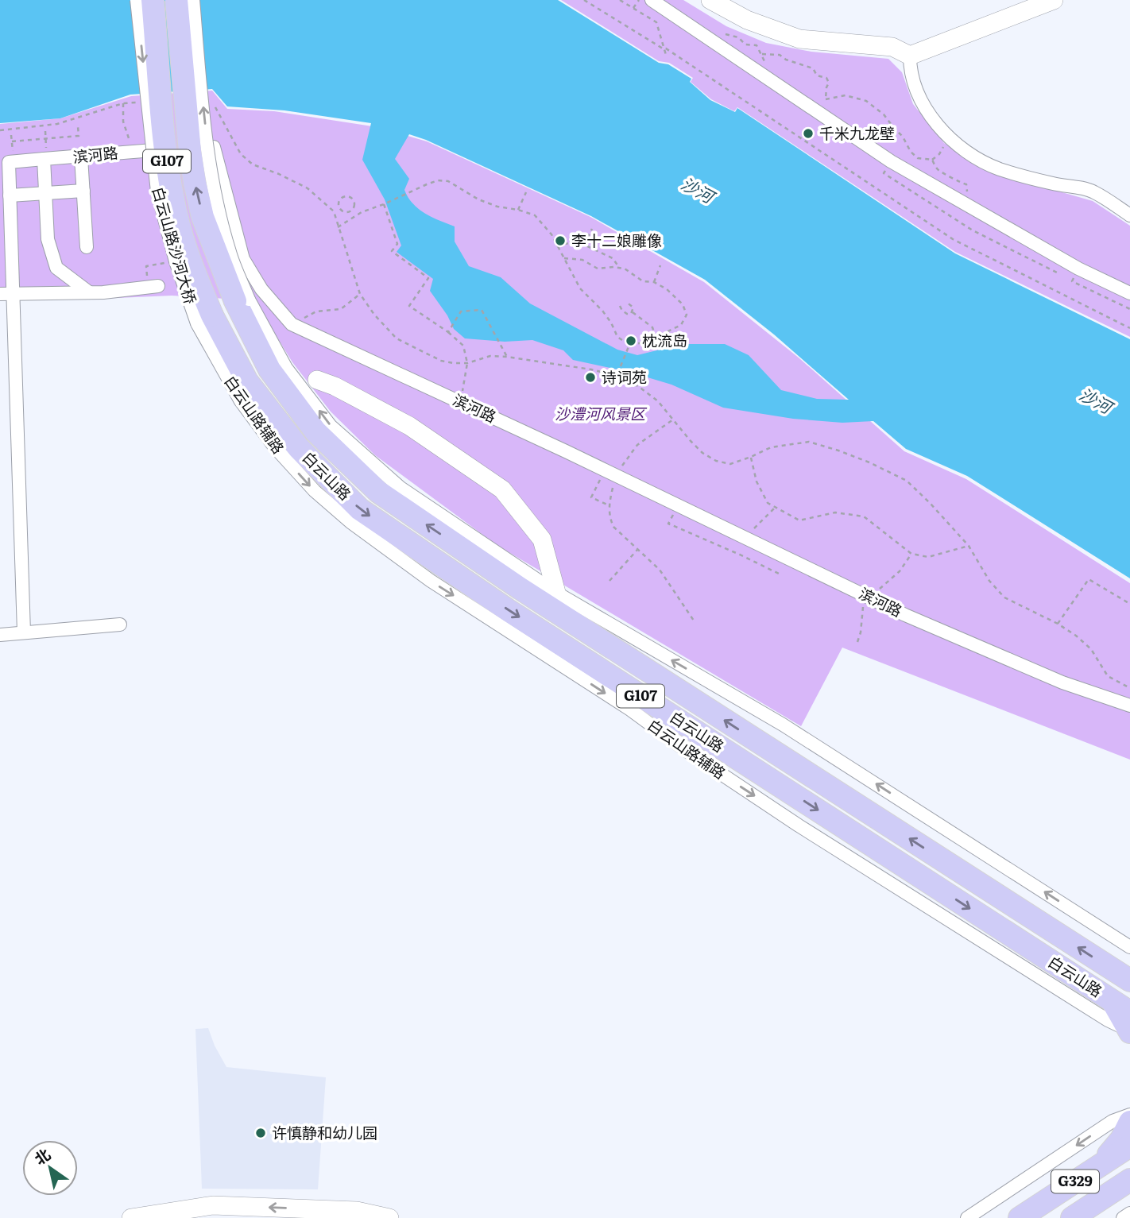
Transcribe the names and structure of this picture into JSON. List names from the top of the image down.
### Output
{
  "streets": {
    "highway": [
      "G107",
      "白云山路沙河大桥",
      "白云山路",
      "G329"
    ],
    "street": ["滨河路", "白云山路辅路"]
  },
  "crossings": [
    ["G107", "白云山路"],
    ["白云山路沙河大桥", "白云山路辅路"],
    ["白云山路沙河大桥", "白云山路"],
    ["白云山路辅路", "白云山路"]
  ],
  "water": ["沙河"],
  "parks": ["沙澧河风景区"],
  "places": [
    "千米九龙壁",
    "李十二娘雕像",
    "枕流岛",
    "诗词苑",
    "许慎静和幼儿园"
  ],
  "north": "top left"
}
